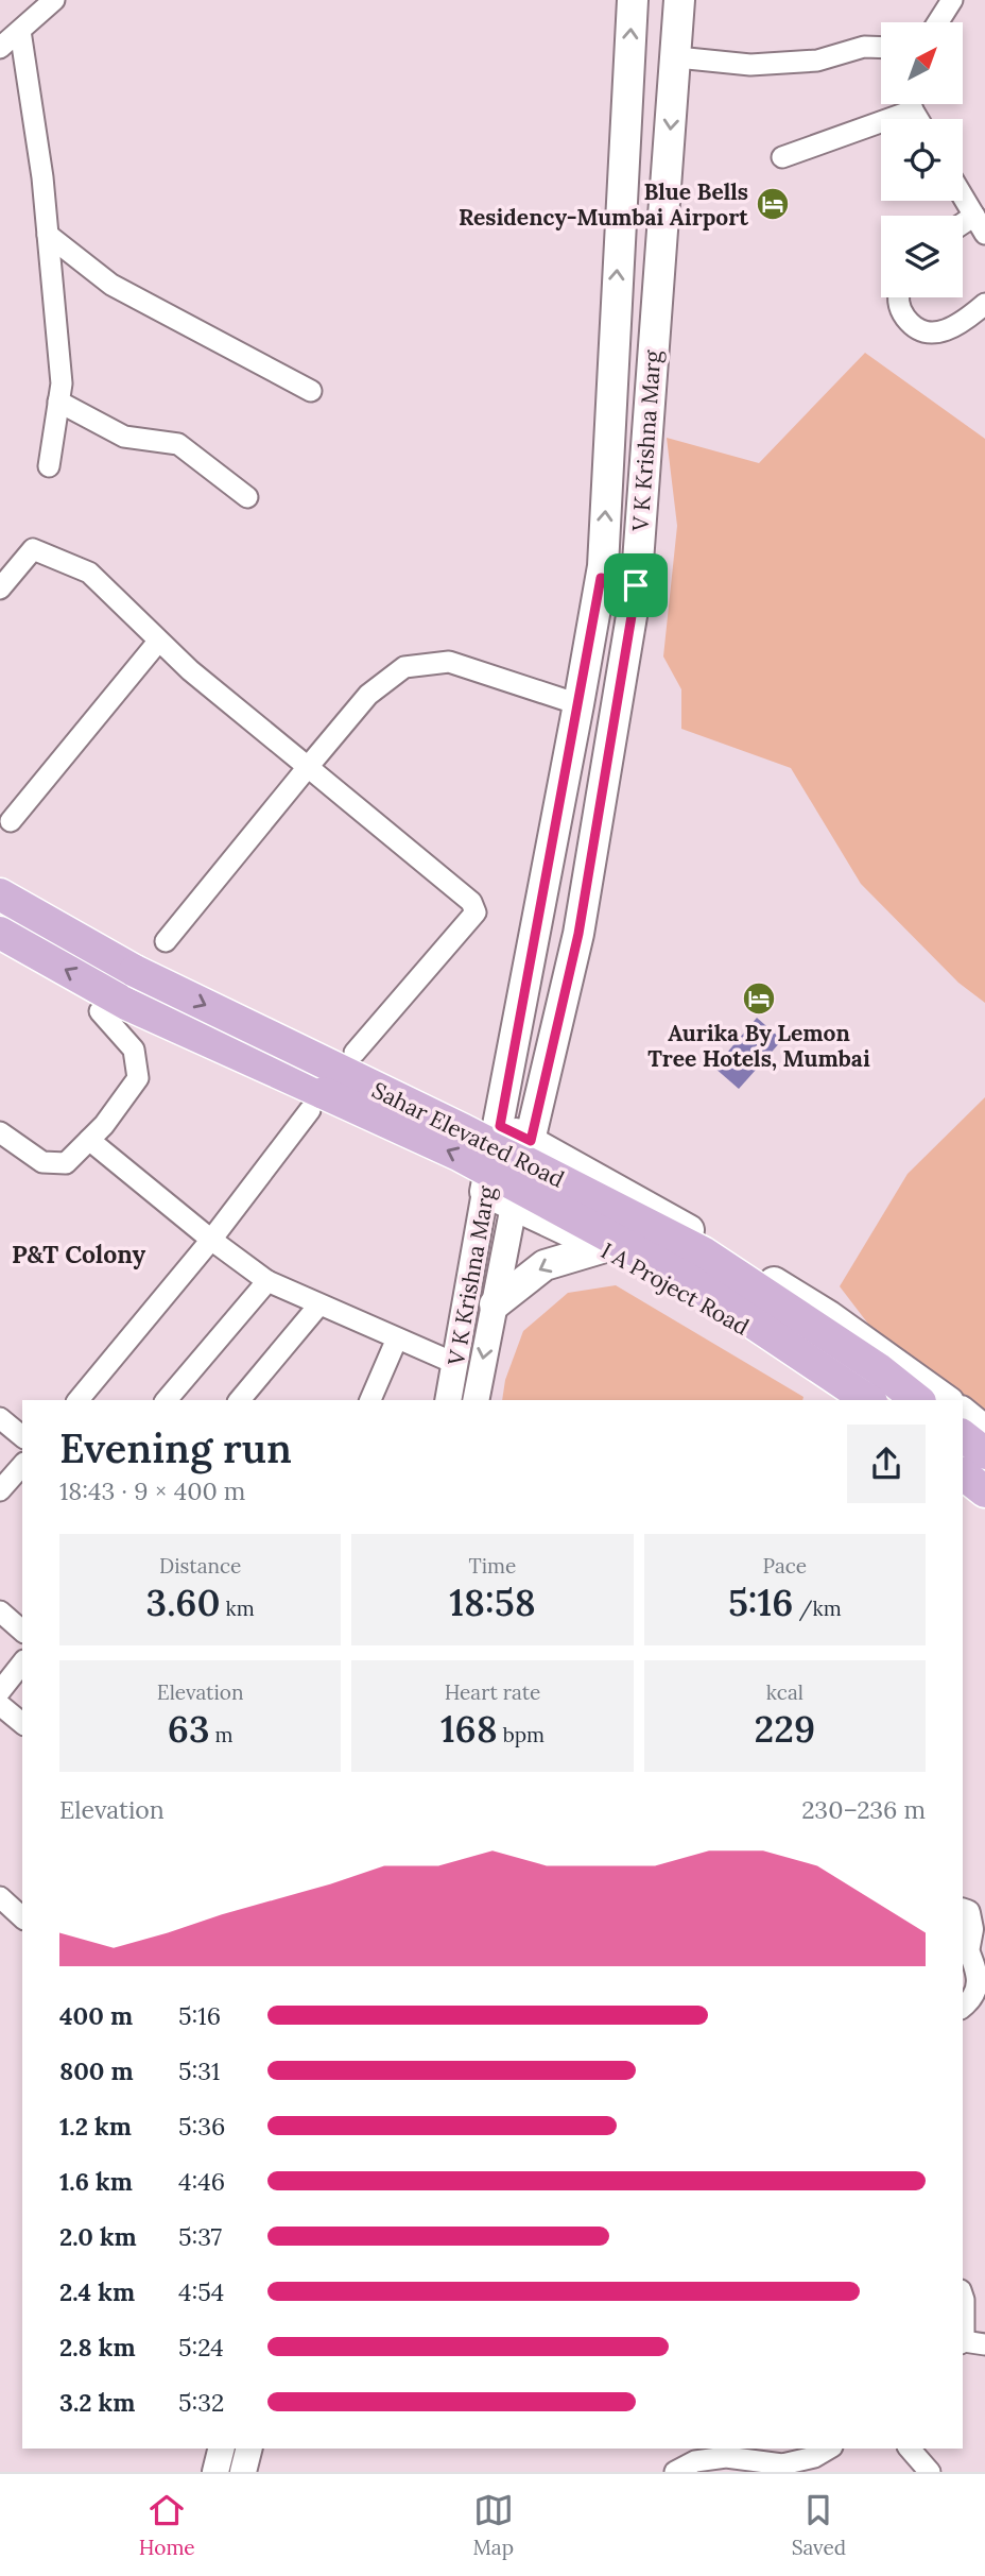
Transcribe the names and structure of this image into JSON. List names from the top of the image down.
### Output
{
  "streets": {
    "main road": ["V K Krishna Marg", "Sahar Elevated Road", "I A Project Road"]
  },
  "crossings": [
    ["V K Krishna Marg", "I A Project Road"]
  ],
  "districts": ["P&T Colony"],
  "places": {
    "hotel": ["Blue Bells Residency-Mumbai Airport", "Aurika By Lemon Tree Hotels, Mumbai"]
  },
  "north": "top right",
  "page": {
    "heading": ["Evening run", "18:43 · 9 × 400 m"],
    "stats": [
      ["Distance", "3.60 km"],
      ["Time", "18:58"],
      ["Pace", "5:16 /km"],
      ["Elevation", "63 m"],
      ["Heart rate", "168 bpm"],
      ["kcal", "229"]
    ],
    "chart": ["Elevation", "230–236 m"],
    "list": [
      {
        "name": "400 m",
        "note": "5:16"
      },
      {
        "name": "800 m",
        "note": "5:31"
      },
      {
        "name": "1.2 km",
        "note": "5:36"
      },
      {
        "name": "1.6 km",
        "note": "4:46"
      },
      {
        "name": "2.0 km",
        "note": "5:37"
      },
      {
        "name": "2.4 km",
        "note": "4:54"
      },
      {
        "name": "2.8 km",
        "note": "5:24"
      },
      {
        "name": "3.2 km",
        "note": "5:32"
      }
    ],
    "tabs": ["Home", "Map", "Saved"]
  }
}
